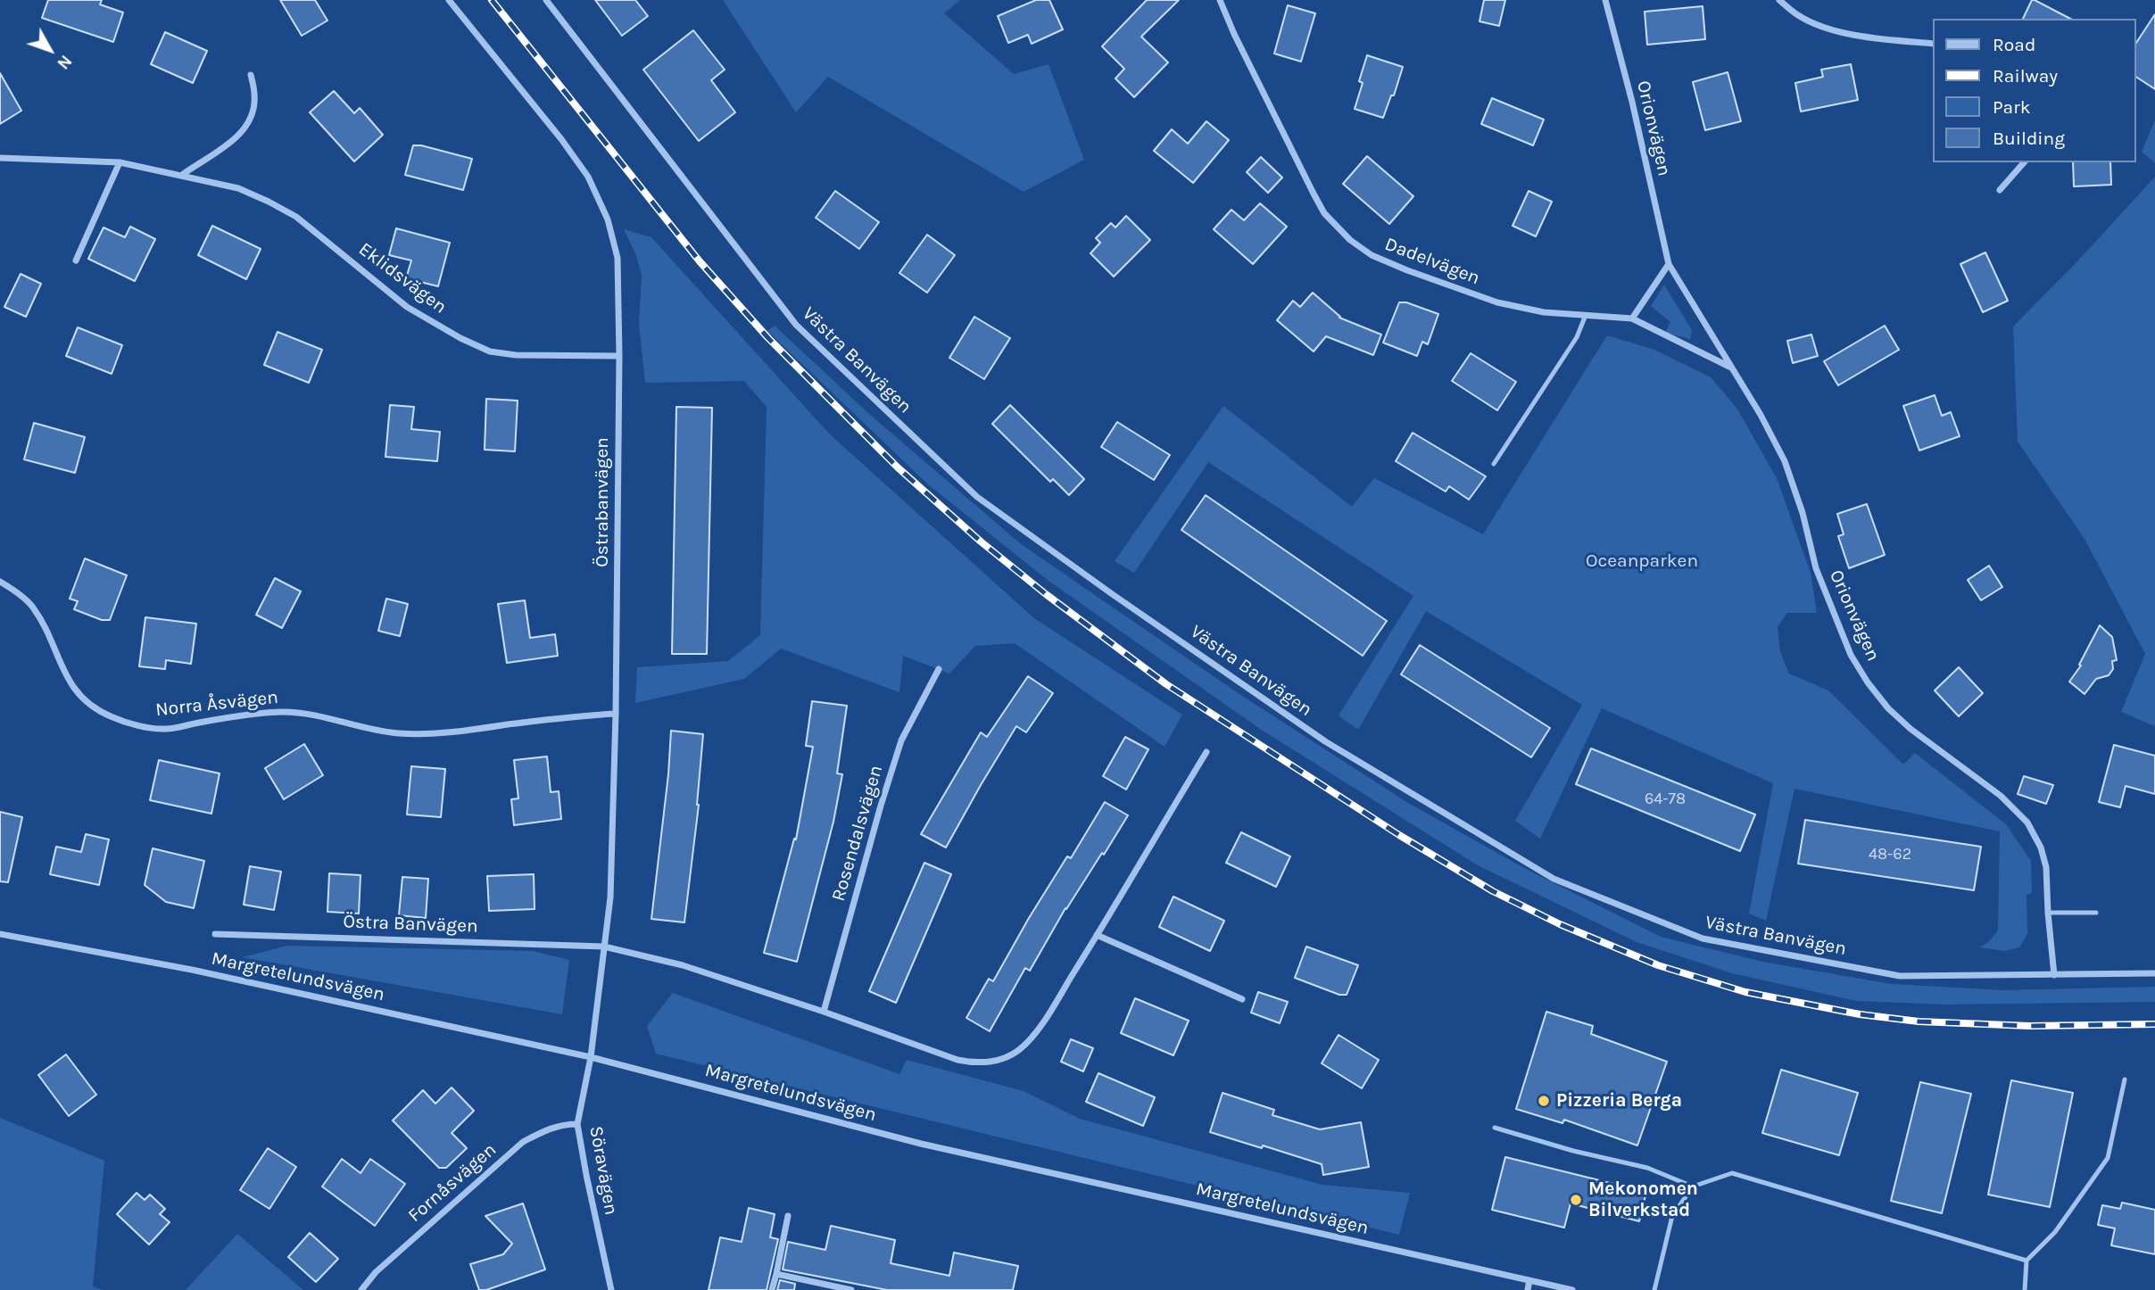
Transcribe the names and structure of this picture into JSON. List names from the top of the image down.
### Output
{
  "streets": {
    "street": [
      "Orionvägen",
      "Dadelvägen",
      "Eklidsvägen",
      "Västra Banvägen",
      "Östrabanvägen",
      "Norra Åsvägen",
      "Rosendalsvägen",
      "Östra Banvägen",
      "Margretelundsvägen",
      "Söravägen",
      "Fornåsvägen"
    ]
  },
  "crossings": [
    ["Orionvägen", "Dadelvägen"],
    ["Orionvägen", "Västra Banvägen"],
    ["Eklidsvägen", "Östrabanvägen"],
    ["Östrabanvägen", "Norra Åsvägen"],
    ["Östrabanvägen", "Östra Banvägen"],
    ["Östrabanvägen", "Margretelundsvägen"],
    ["Östrabanvägen", "Söravägen"],
    ["Margretelundsvägen", "Söravägen"],
    ["Söravägen", "Fornåsvägen"]
  ],
  "parks": ["Oceanparken"],
  "places": ["Pizzeria Berga", "Mekonomen Bilverkstad"],
  "house_numbers": ["64-78", "48-62"],
  "legend": [
    "Road",
    "Railway",
    "Park",
    "Building"
  ],
  "north": "bottom right"
}
